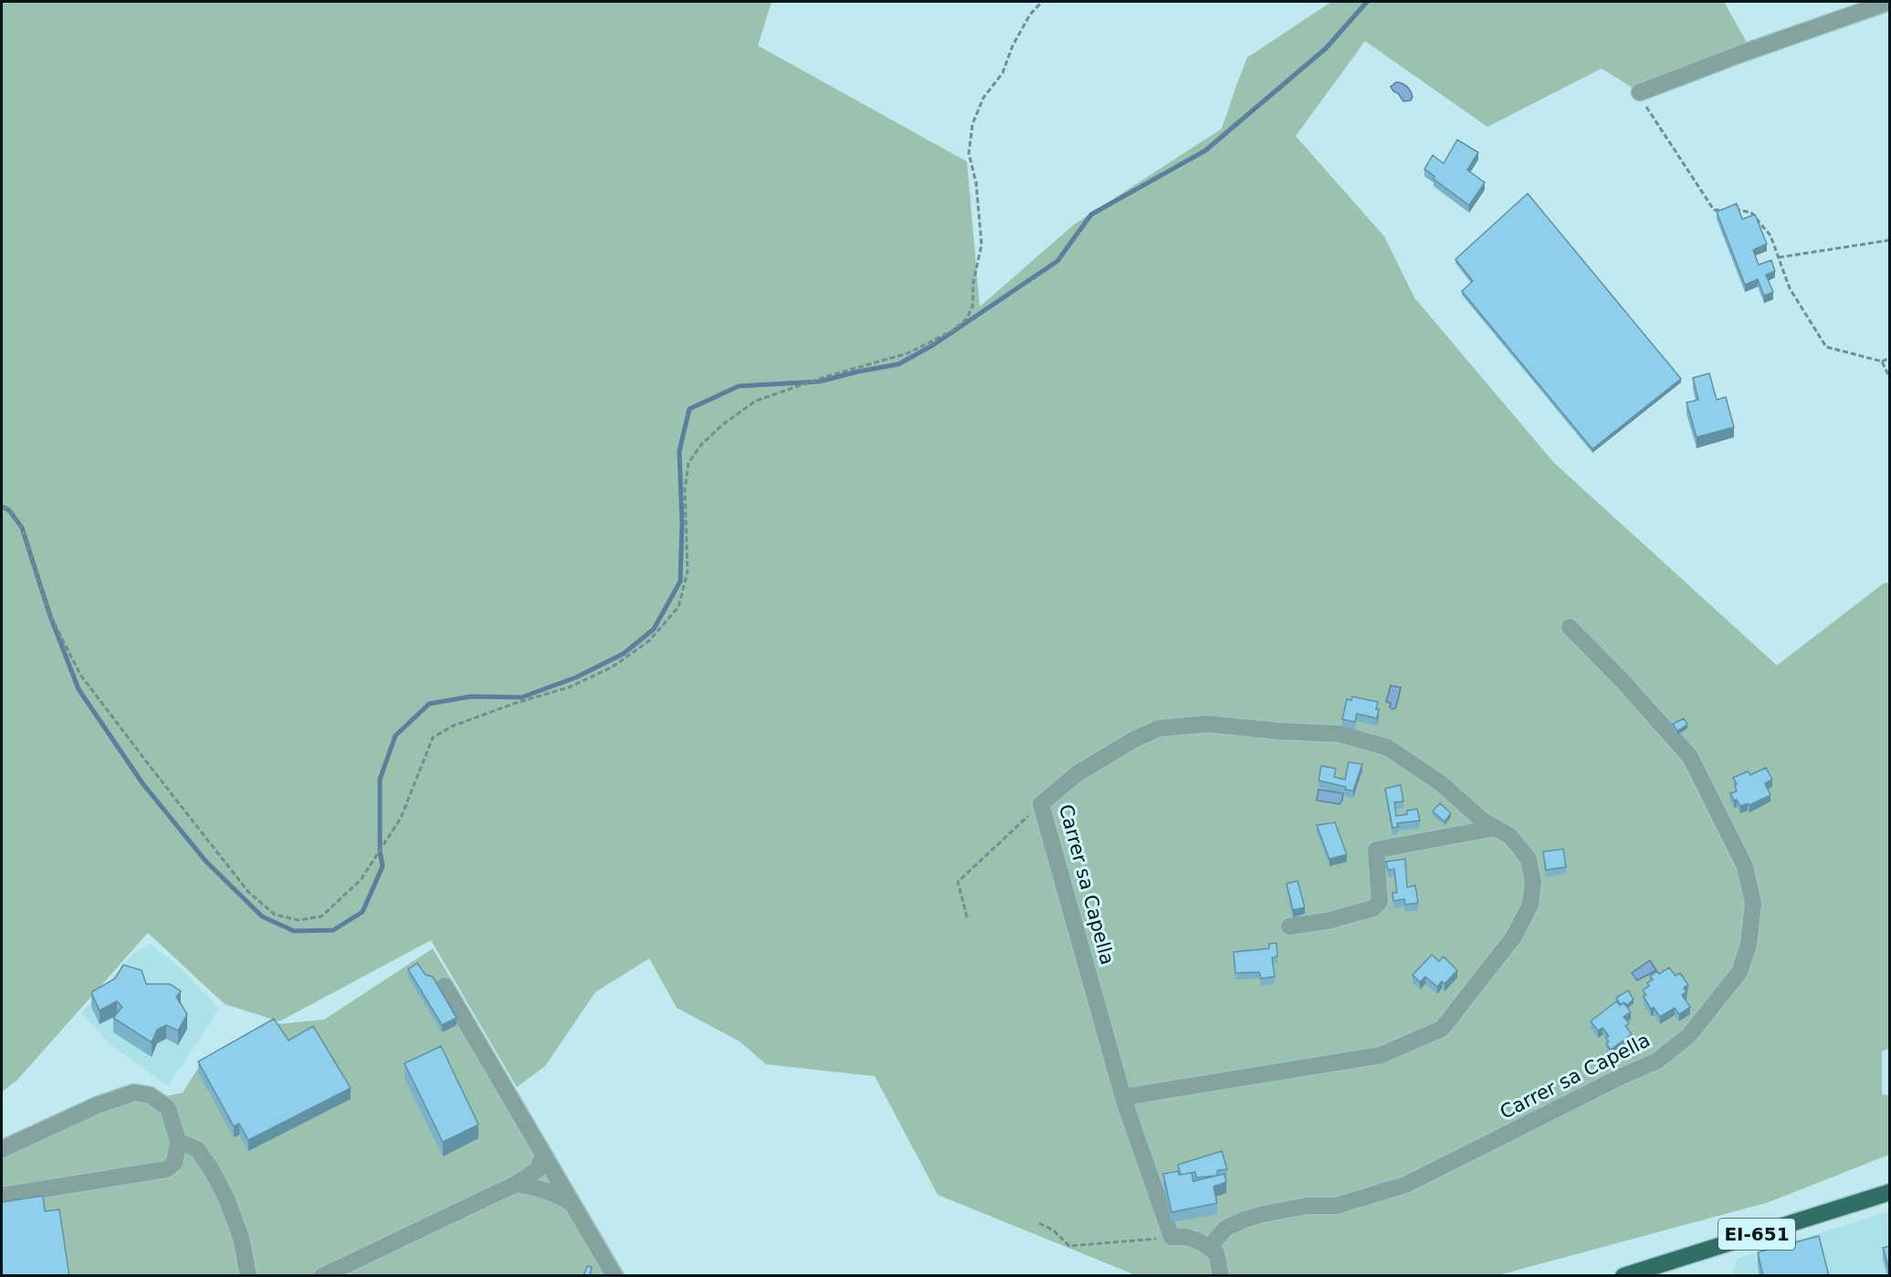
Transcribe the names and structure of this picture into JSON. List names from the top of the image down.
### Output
{
  "streets": {
    "main road": ["EI-651"],
    "street": ["Carrer sa Capella"]
  }
}
